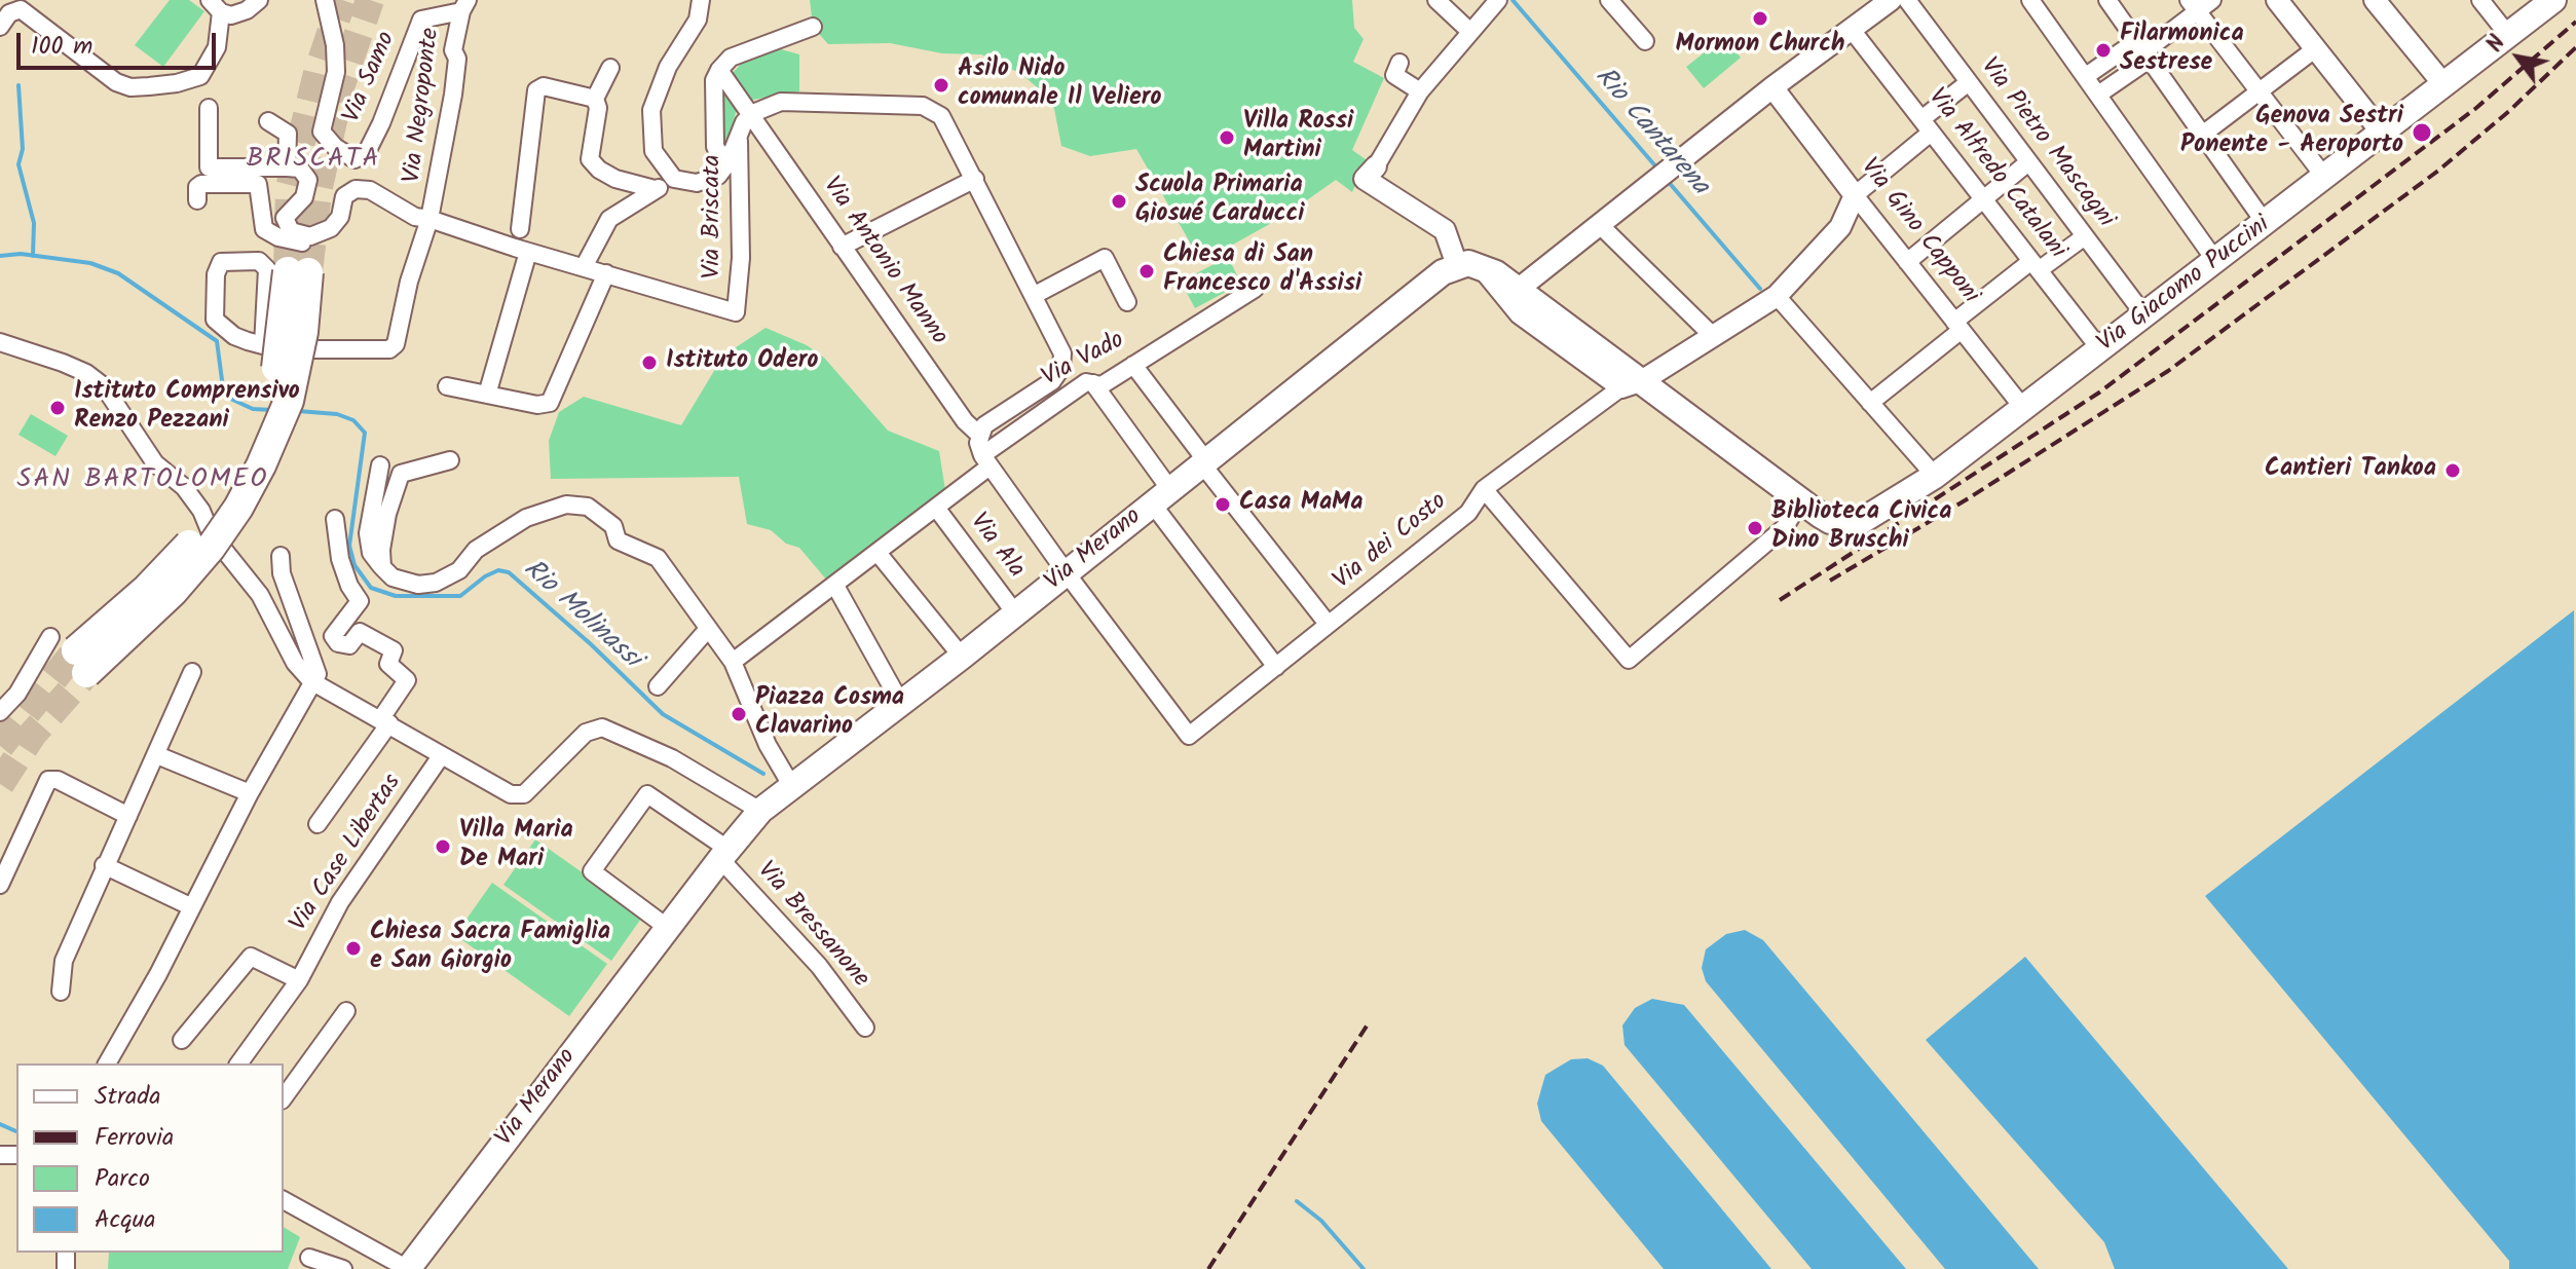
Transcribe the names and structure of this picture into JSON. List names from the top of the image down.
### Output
{
  "streets": {
    "main road": ["Via Giacomo Puccini", "Via Merano"],
    "street": [
      "Via Samo",
      "Via Negroponte",
      "Via Pietro Mascagni",
      "Via Alfredo Catalani",
      "Via Briscata",
      "Via Gino Capponi",
      "Via Antonio Manno",
      "Via Vado",
      "Via dei Costo",
      "Via Ala",
      "Via Case Libertas",
      "Via Bressanone"
    ]
  },
  "crossings": [
    ["Via Samo", "Via Negroponte"],
    ["Via Negroponte", "Via Briscata"],
    ["Via Pietro Mascagni", "Via Giacomo Puccini"],
    ["Via Alfredo Catalani", "Via Giacomo Puccini"],
    ["Via Gino Capponi", "Via Giacomo Puccini"],
    ["Via Giacomo Puccini", "Via dei Costo"],
    ["Via Giacomo Puccini", "Via Merano"],
    ["Via Vado", "Via Ala"],
    ["Via dei Costo", "Via Merano"],
    ["Via Ala", "Via Merano"],
    ["Via Merano", "Via Bressanone"]
  ],
  "districts": ["BRISCATA", "SAN BARTOLOMEO"],
  "water": ["Rio Cantarena", "Rio Molinassi"],
  "places": [
    "Mormon Church",
    "Filarmonica Sestrese",
    "Asilo Nido comunale Il Veliero",
    "Genova Sestri Ponente - Aeroporto",
    "Villa Rossi Martini",
    "Scuola Primaria Giosué Carducci",
    "Chiesa di San Francesco d'Assisi",
    "Istituto Odero",
    "Istituto Comprensivo Renzo Pezzani",
    "Cantieri Tankoa",
    "Casa MaMa",
    "Biblioteca Civica Dino Bruschi",
    "Piazza Cosma Clavarino",
    "Villa Maria De Mari",
    "Chiesa Sacra Famiglia e San Giorgio"
  ],
  "legend": [
    "Strada",
    "Ferrovia",
    "Parco",
    "Acqua"
  ],
  "scale_bar": "100 m",
  "north": "top left"
}
